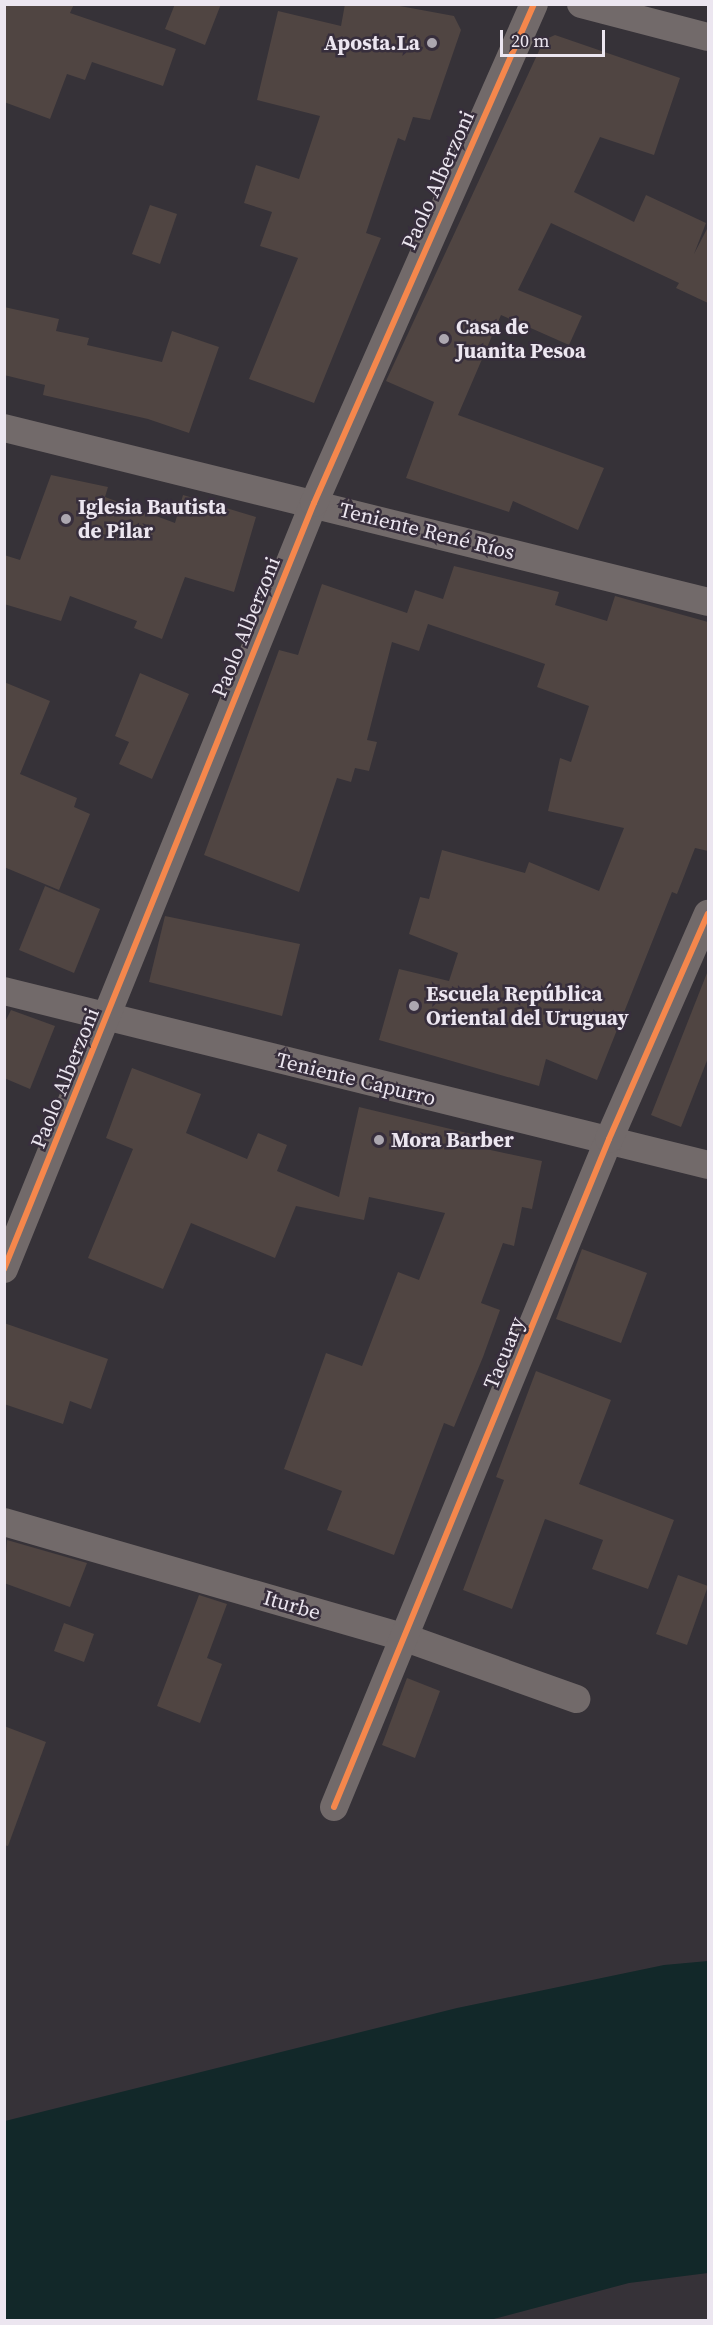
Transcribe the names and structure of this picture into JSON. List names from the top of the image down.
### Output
{
  "streets": {
    "street": [
      "Paolo Alberzoni",
      "Teniente René Ríos",
      "Teniente Capurro",
      "Tacuary",
      "Iturbe"
    ]
  },
  "crossings": [
    ["Paolo Alberzoni", "Teniente René Ríos"],
    ["Paolo Alberzoni", "Teniente Capurro"],
    ["Teniente Capurro", "Tacuary"],
    ["Tacuary", "Iturbe"]
  ],
  "places": [
    "Aposta.La",
    "Casa de Juanita Pesoa",
    "Iglesia Bautista de Pilar",
    "Escuela República Oriental del Uruguay",
    "Mora Barber"
  ],
  "scale_bar": "20 m"
}
